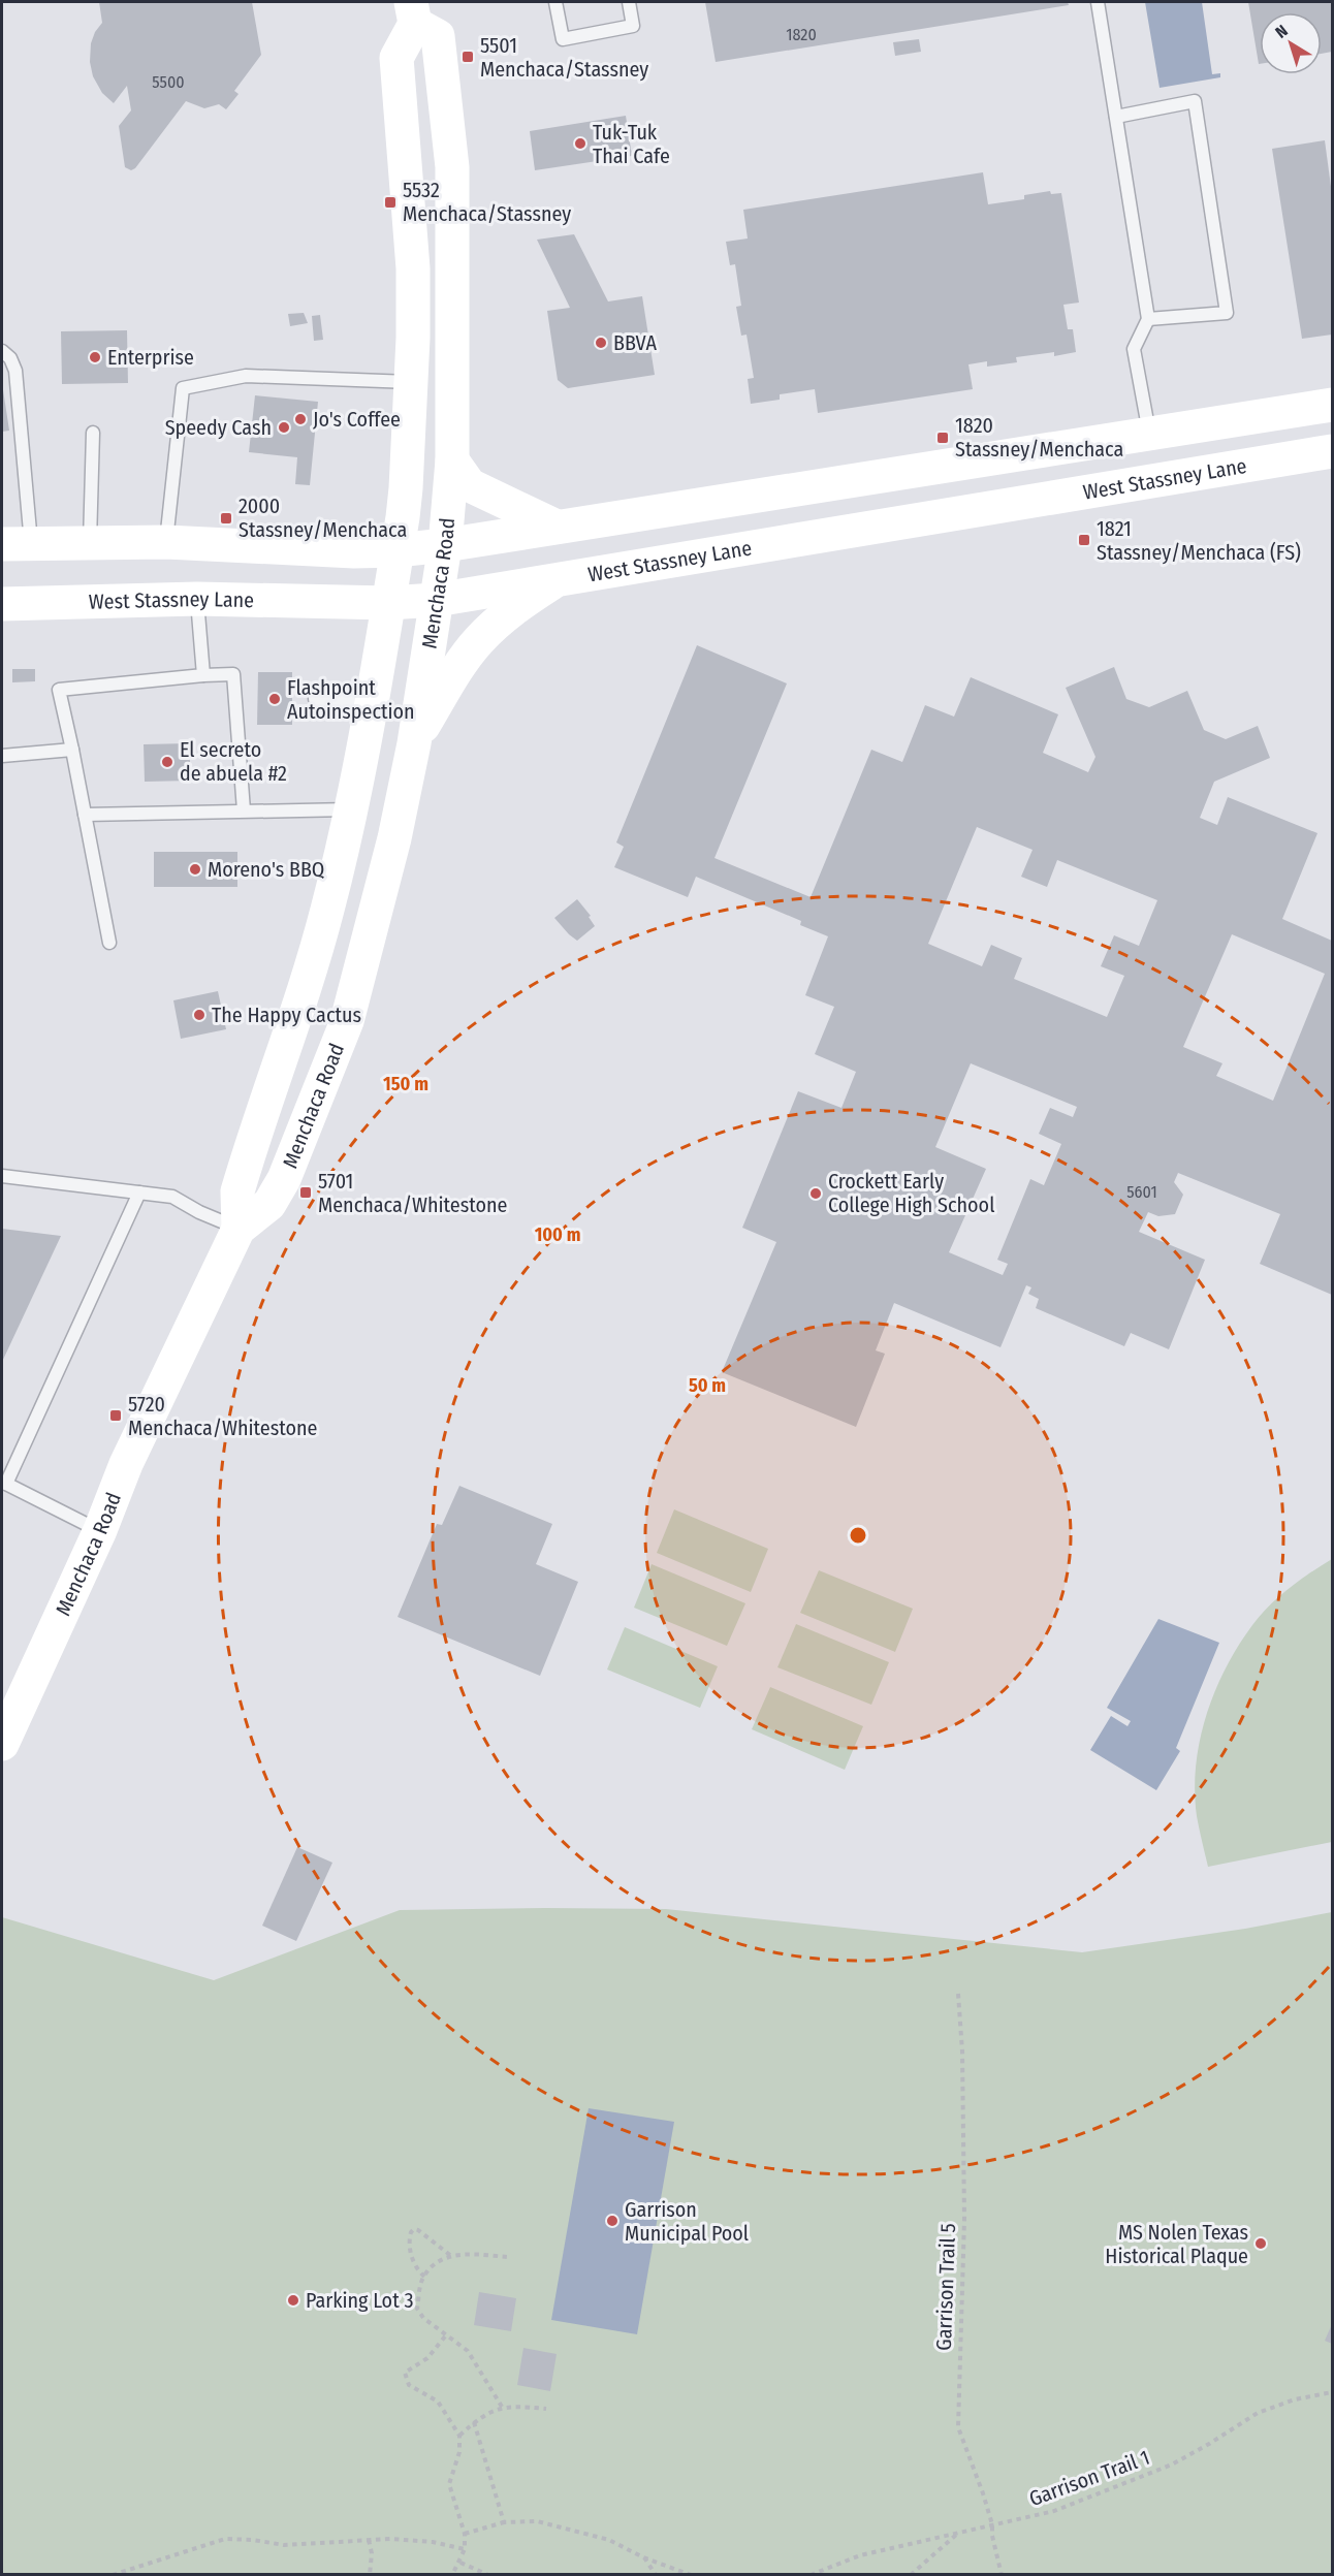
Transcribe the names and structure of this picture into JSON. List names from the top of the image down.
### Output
{
  "streets": {
    "main road": ["West Stassney Lane", "Menchaca Road"],
    "path": ["Garrison Trail 5", "Garrison Trail 1"]
  },
  "crossings": [
    ["West Stassney Lane", "Menchaca Road"],
    ["Garrison Trail 5", "Garrison Trail 1"]
  ],
  "places": {
    "transit": [
      "5501 Menchaca/Stassney",
      "5532 Menchaca/Stassney",
      "1820 Stassney/Menchaca",
      "2000 Stassney/Menchaca",
      "1821 Stassney/Menchaca (FS)",
      "5701 Menchaca/Whitestone",
      "5720 Menchaca/Whitestone"
    ],
    "other": [
      "Tuk-Tuk Thai Cafe",
      "BBVA",
      "Enterprise",
      "Jo's Coffee",
      "Speedy Cash",
      "Flashpoint Autoinspection",
      "El secreto de abuela #2",
      "Moreno's BBQ",
      "The Happy Cactus",
      "Crockett Early College High School",
      "Garrison Municipal Pool",
      "MS Nolen Texas Historical Plaque",
      "Parking Lot 3"
    ]
  },
  "house_numbers": ["1820", "5500", "5601"],
  "north": "top left",
  "rings": ["150 m", "100 m", "50 m"]
}
